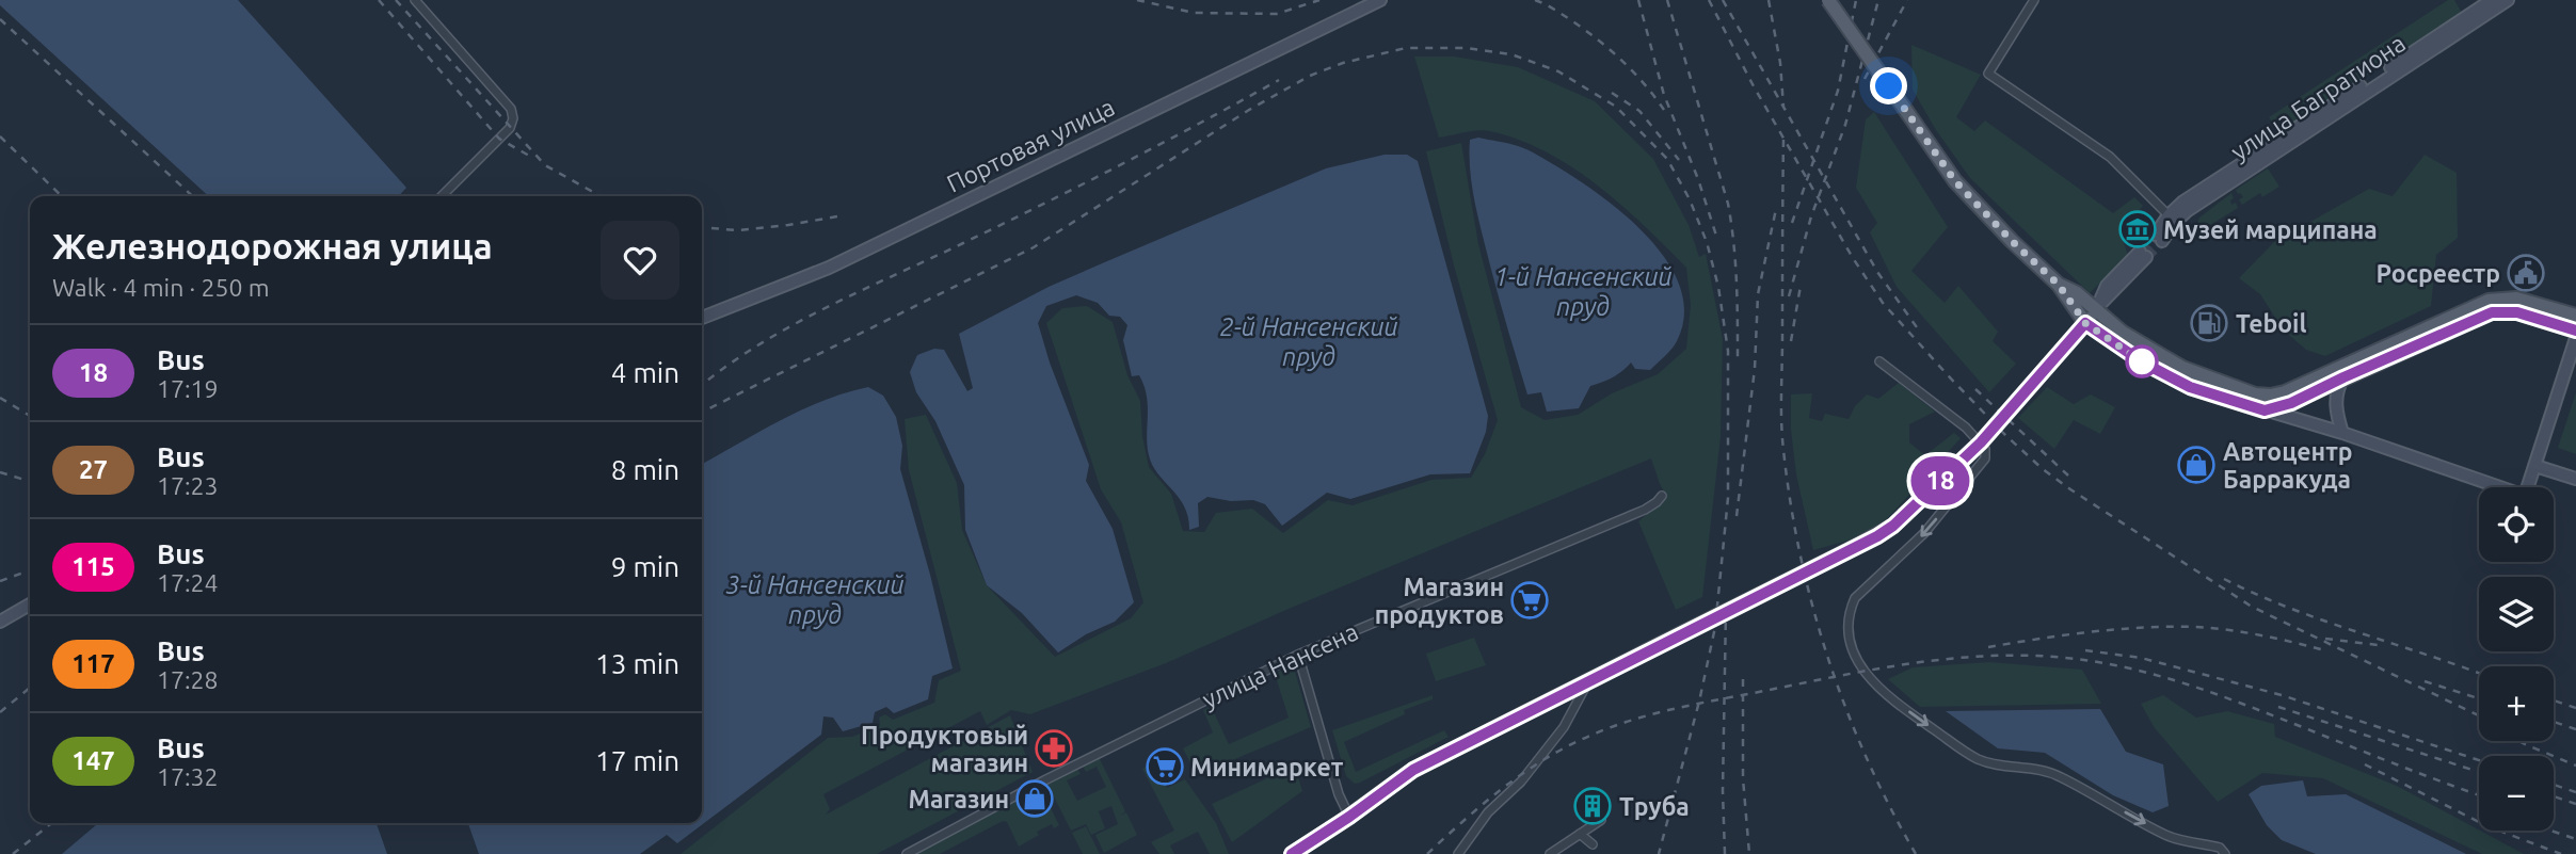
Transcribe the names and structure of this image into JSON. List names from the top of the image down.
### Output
{
  "streets": {
    "main road": ["улица Багратиона", "Портовая улица"],
    "street": ["улица Нансена"]
  },
  "water": ["1-й Нансенский пруд", "2-й Нансенский пруд", "3-й Нансенский пруд"],
  "places": {
    "museum": ["Музей марципана"],
    "public building": ["Росреестр"],
    "fuel station": ["Teboil"],
    "shop": ["Автоцентр Барракуда", "Магазин"],
    "supermarket": ["Магазин продуктов", "Минимаркет"],
    "pharmacy": ["Продуктовый магазин"],
    "building": ["Труба"]
  },
  "lines": ["bus line 18"],
  "page": {
    "on_map": "18",
    "heading": ["Железнодорожная улица", "Walk · 4 min · 250 m"],
    "list": [
      {
        "mark": "18",
        "name": "Bus",
        "note": "17:19",
        "value": "4 min"
      },
      {
        "mark": "27",
        "name": "Bus",
        "note": "17:23",
        "value": "8 min"
      },
      {
        "mark": "115",
        "name": "Bus",
        "note": "17:24",
        "value": "9 min"
      },
      {
        "mark": "117",
        "name": "Bus",
        "note": "17:28",
        "value": "13 min"
      },
      {
        "mark": "147",
        "name": "Bus",
        "note": "17:32",
        "value": "17 min"
      }
    ],
    "map_buttons": ["+", "−"]
  }
}
